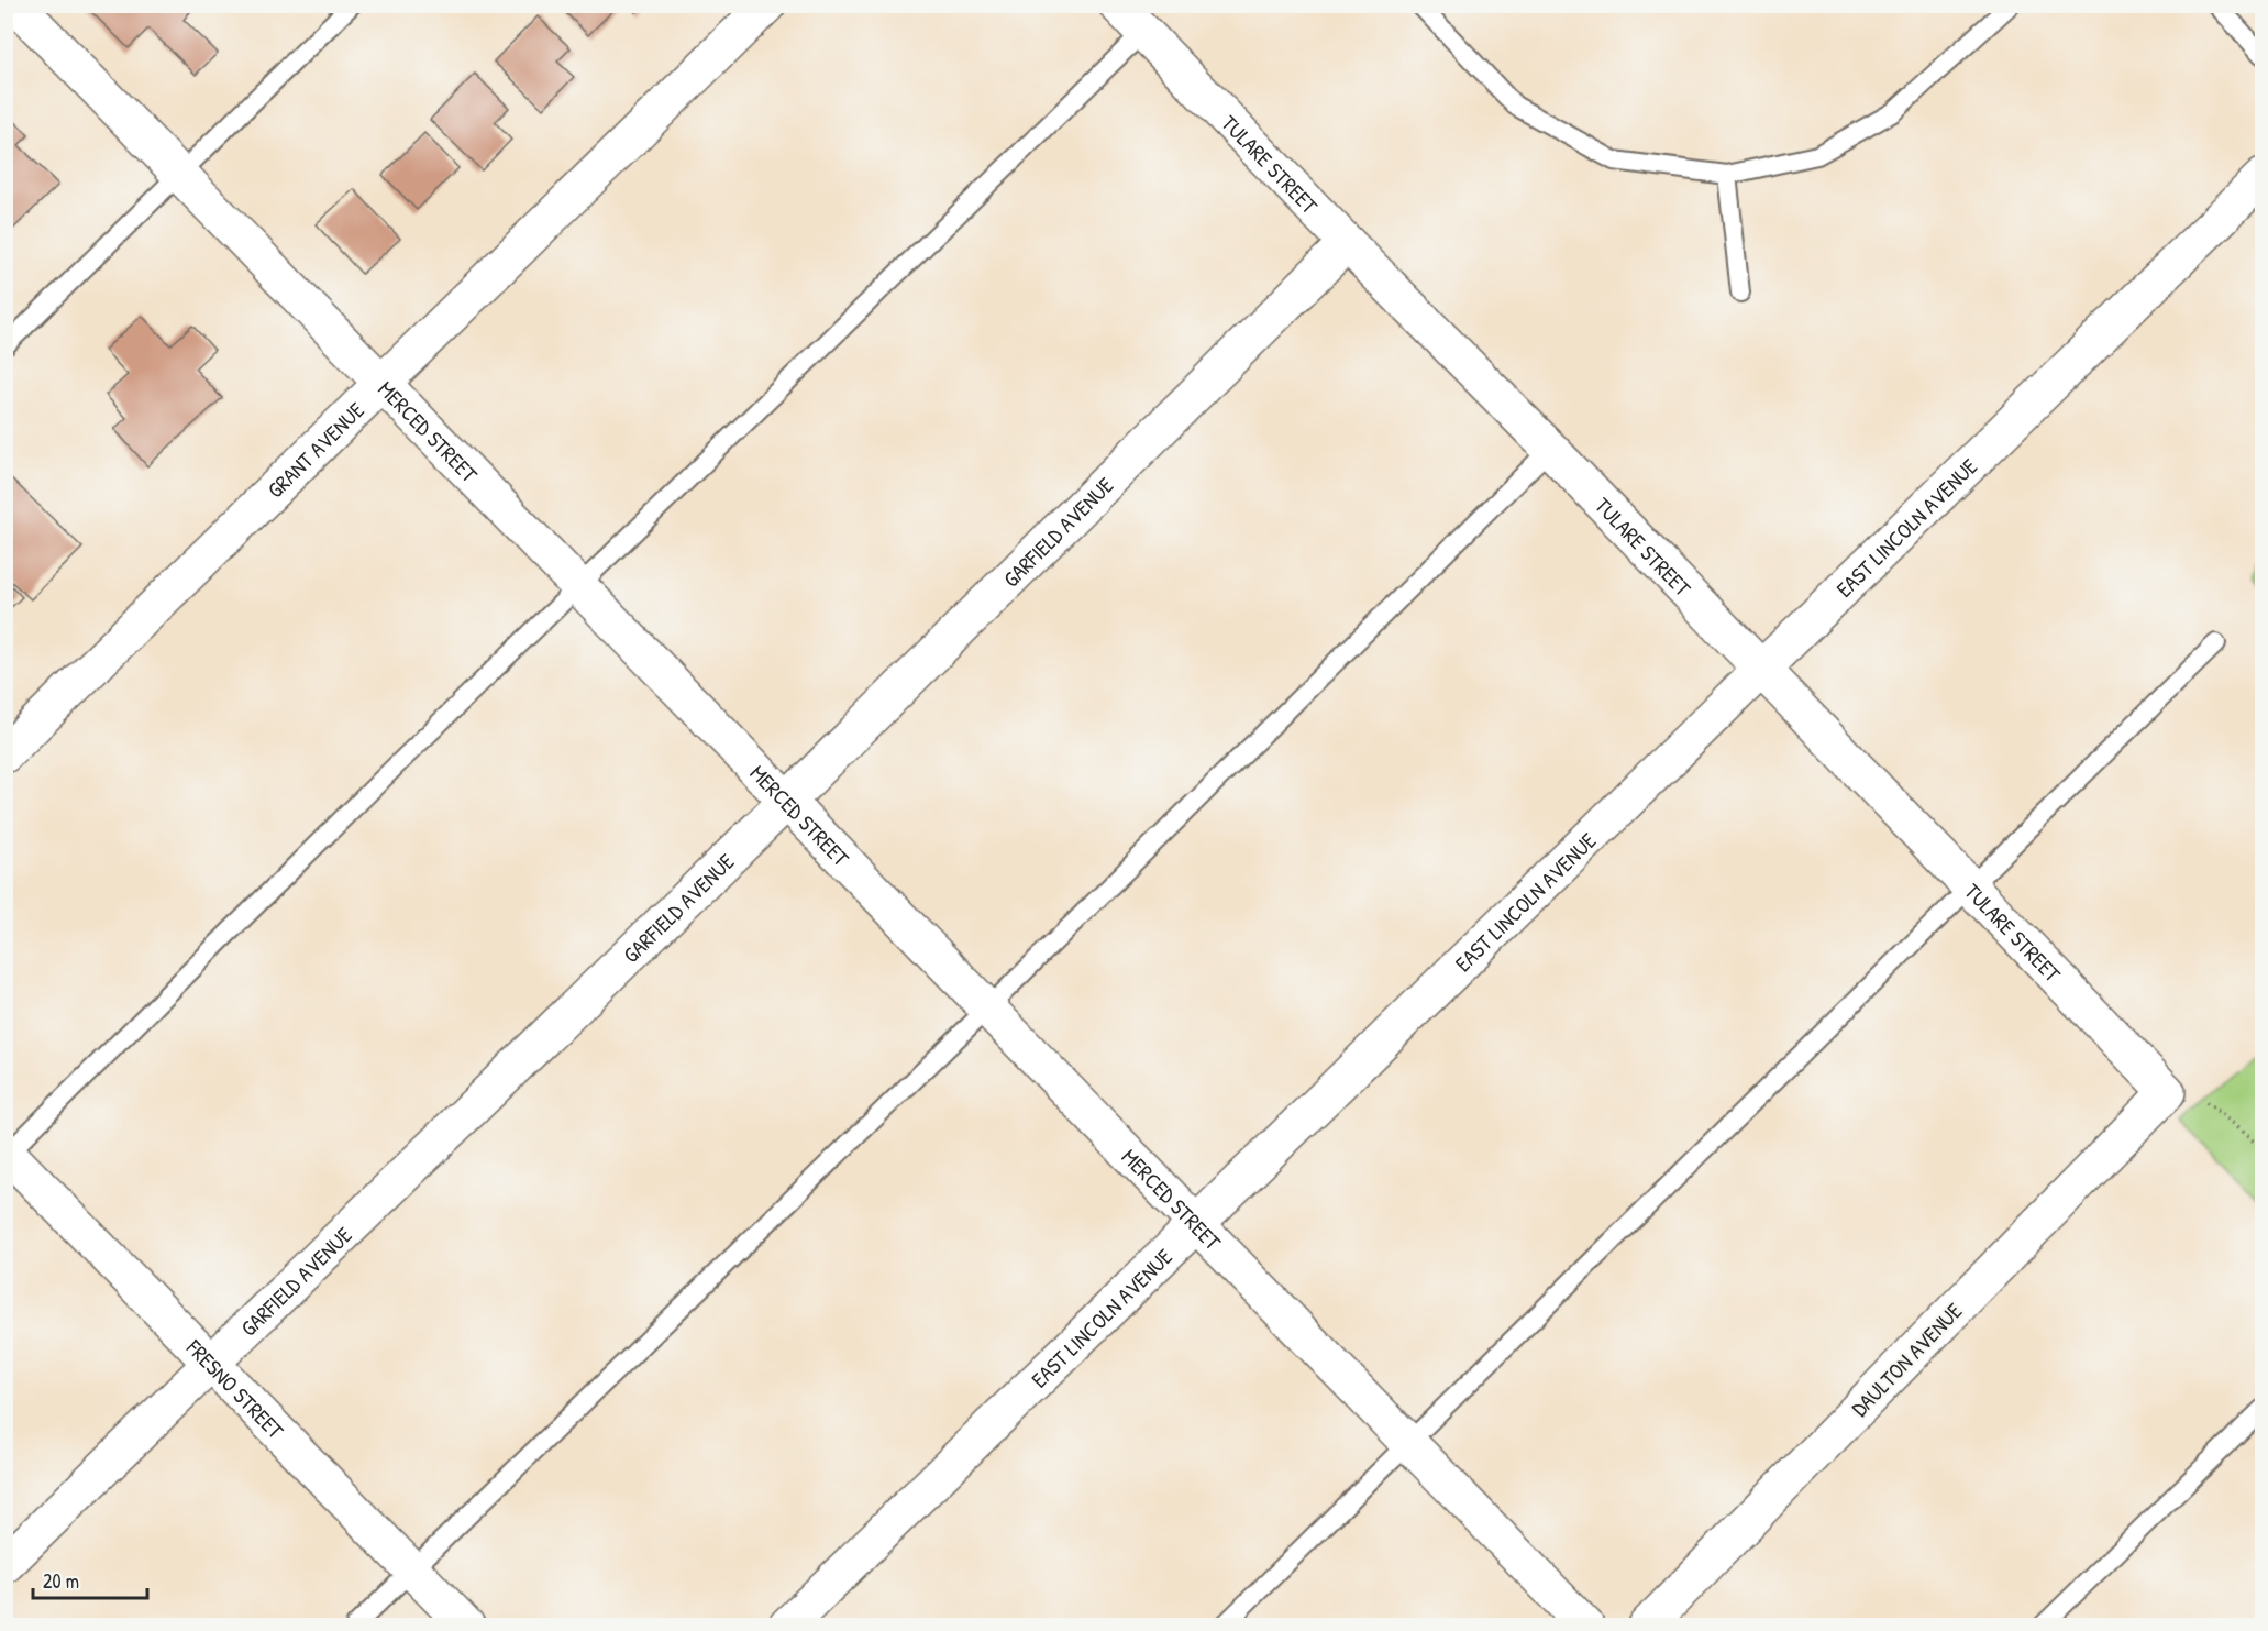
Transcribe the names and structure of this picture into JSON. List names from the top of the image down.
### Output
{
  "streets": {
    "street": [
      "TULARE STREET",
      "MERCED STREET",
      "GRANT AVENUE",
      "EAST LINCOLN AVENUE",
      "GARFIELD AVENUE",
      "DAULTON AVENUE",
      "FRESNO STREET"
    ]
  },
  "crossings": [
    ["TULARE STREET", "EAST LINCOLN AVENUE"],
    ["TULARE STREET", "GARFIELD AVENUE"],
    ["TULARE STREET", "DAULTON AVENUE"],
    ["MERCED STREET", "GRANT AVENUE"],
    ["MERCED STREET", "EAST LINCOLN AVENUE"],
    ["MERCED STREET", "GARFIELD AVENUE"],
    ["GARFIELD AVENUE", "FRESNO STREET"]
  ],
  "scale_bar": "20 m"
}
